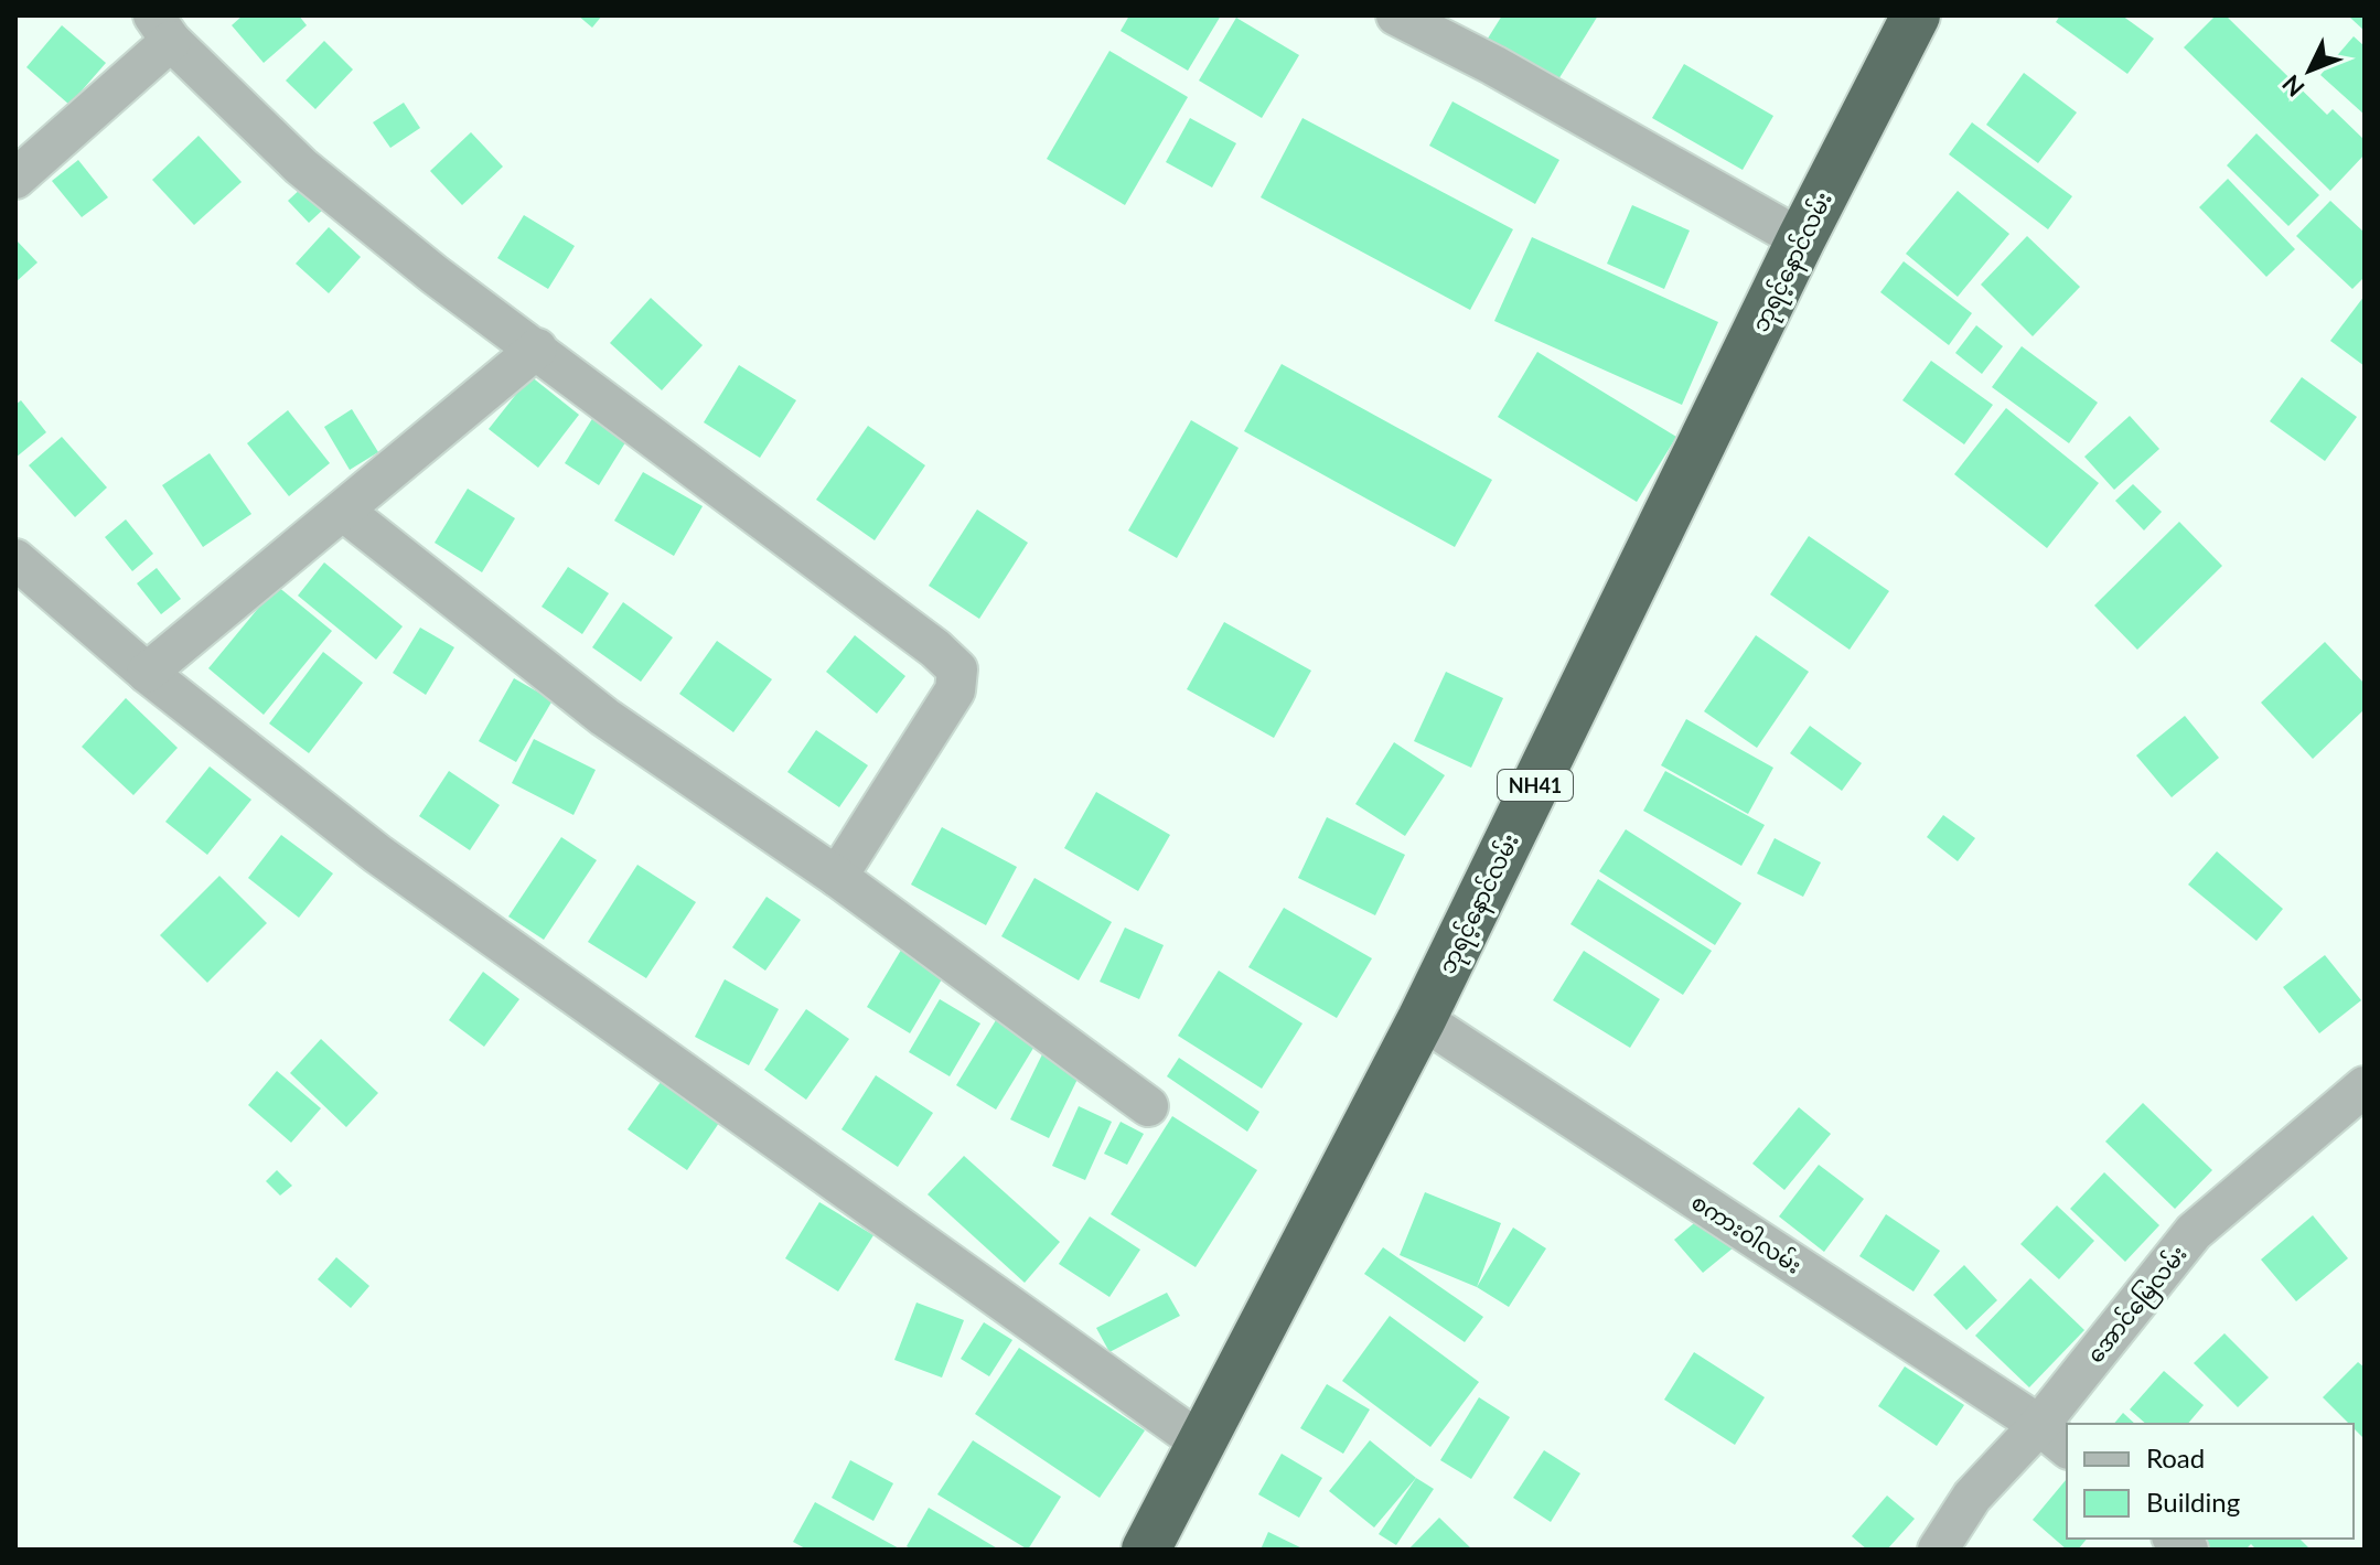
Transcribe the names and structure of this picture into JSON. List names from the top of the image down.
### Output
{
  "streets": {
    "highway": ["ဘုရင့်နောင်လမ်း", "NH41"],
    "street": ["စကားဝါလမ်း", "အောင်မြေလမ်း"]
  },
  "crossings": [
    ["ဘုရင့်နောင်လမ်း", "စကားဝါလမ်း"],
    ["စကားဝါလမ်း", "အောင်မြေလမ်း"]
  ],
  "legend": ["Road", "Building"],
  "north": "bottom left"
}
